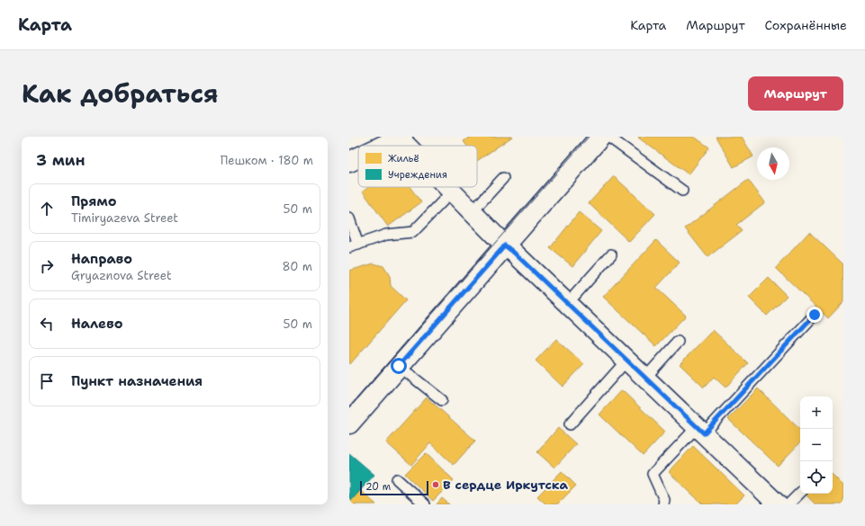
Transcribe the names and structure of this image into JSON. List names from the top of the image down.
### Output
{
  "places": ["В сердце Иркутска"],
  "legend": ["Жильё", "Учреждения"],
  "scale_bar": "20 m",
  "north": "bottom",
  "page": {
    "header": "Карта",
    "nav": ["Карта", "Маршрут", "Сохранённые"],
    "title": "Как добраться",
    "buttons": "Маршрут",
    "heading": ["3 мин", "Пешком · 180 m"],
    "list": [
      ["Прямо", "Timiryazeva Street", "50 m"],
      ["Направо", "Gryaznova Street", "80 m"],
      ["Налево", "50 m"],
      "Пункт назначения"
    ],
    "map_buttons": ["+", "−"],
    "scale": "20 m"
  }
}
